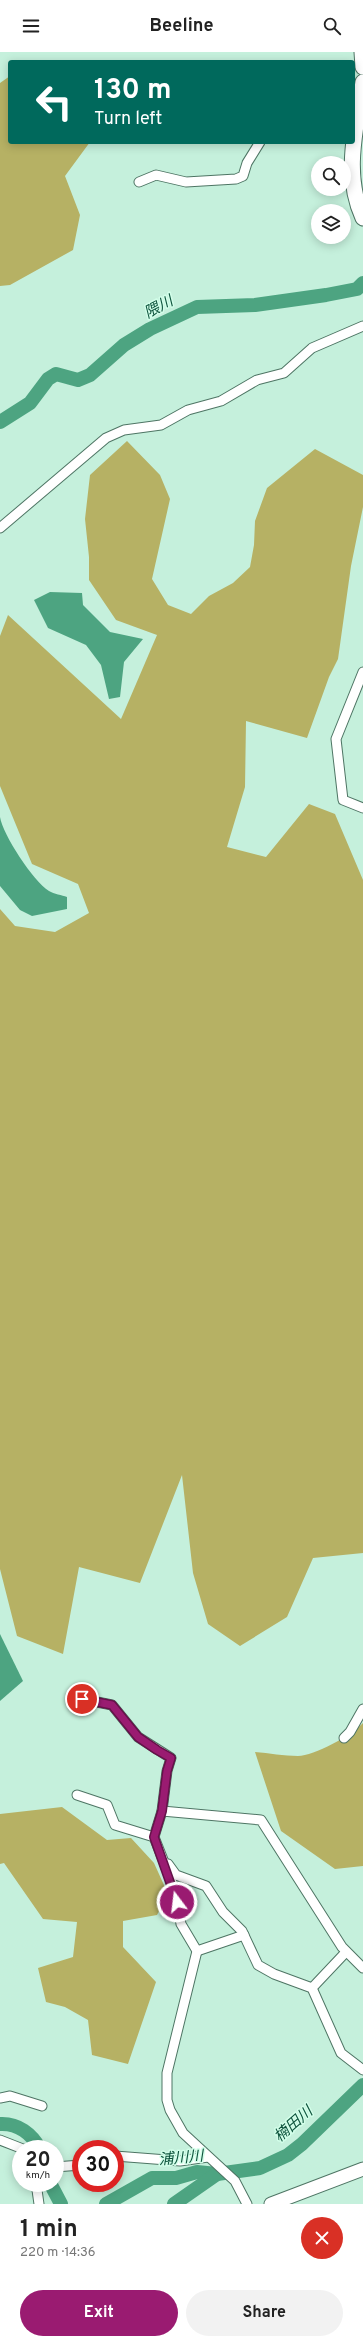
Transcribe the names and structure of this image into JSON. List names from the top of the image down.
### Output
{
  "water": ["隈川", "楠田川", "浦川川"],
  "page": {
    "header": "Beeline",
    "turn": ["130 m", "Turn left"],
    "speed": "20 km/h",
    "limit": "30",
    "heading": ["1 min", "220 m · 14:36"],
    "buttons": ["Exit", "Share"]
  }
}
